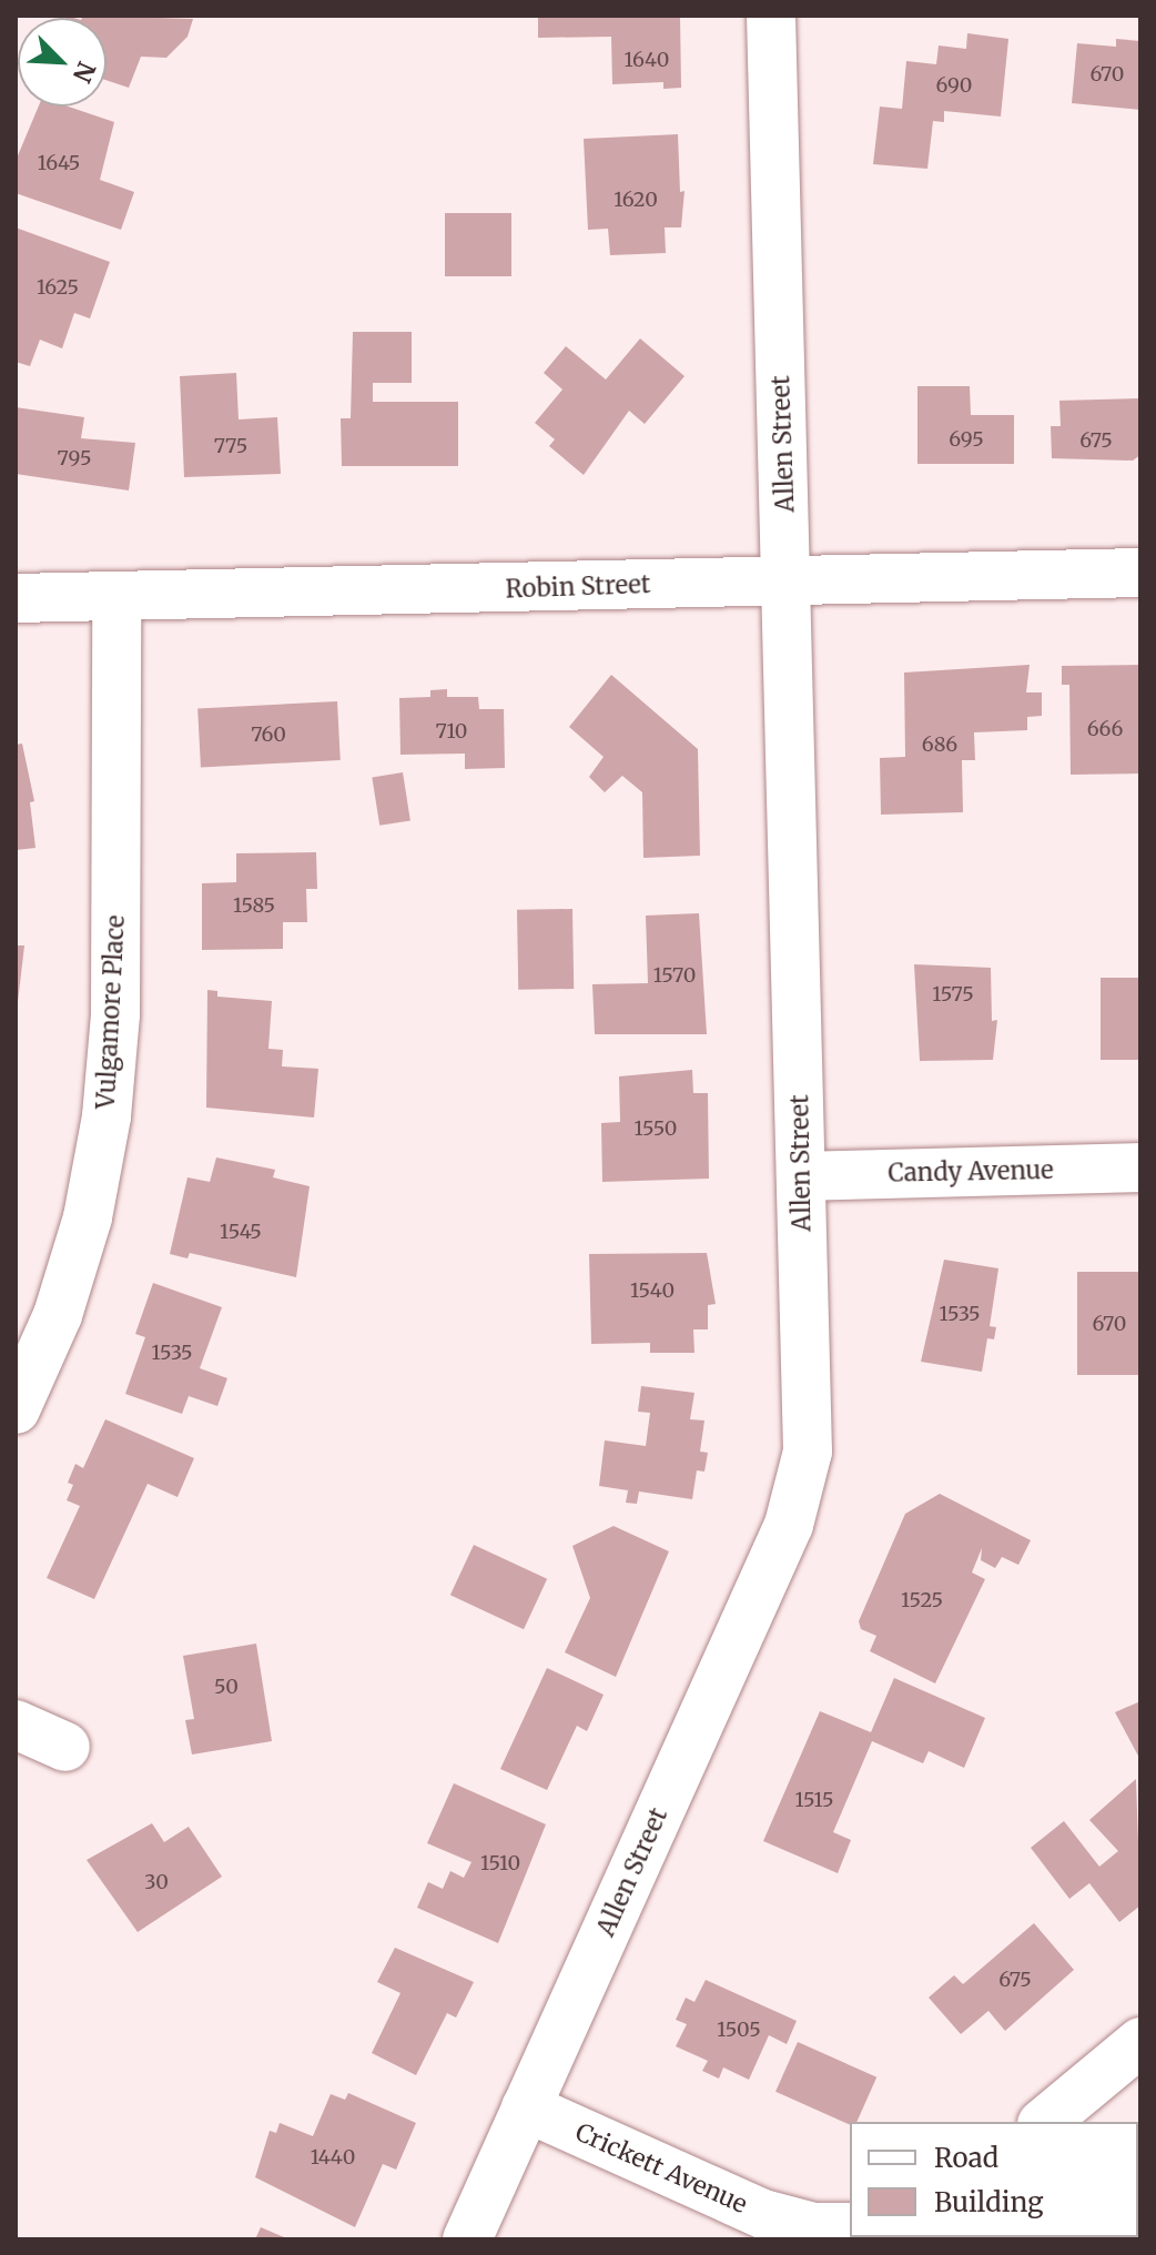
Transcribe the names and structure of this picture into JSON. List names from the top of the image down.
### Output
{
  "streets": {
    "street": [
      "Allen Street",
      "Robin Street",
      "Vulgamore Place",
      "Candy Avenue",
      "Crickett Avenue"
    ]
  },
  "crossings": [
    ["Allen Street", "Robin Street"],
    ["Allen Street", "Candy Avenue"],
    ["Allen Street", "Crickett Avenue"],
    ["Robin Street", "Vulgamore Place"]
  ],
  "house_numbers": [
    "1640",
    "670",
    "690",
    "1645",
    "1620",
    "1625",
    "695",
    "675",
    "775",
    "795",
    "666",
    "710",
    "760",
    "686",
    "1585",
    "1570",
    "1575",
    "1550",
    "1545",
    "1540",
    "1535",
    "670",
    "1535",
    "1525",
    "50",
    "1515",
    "1510",
    "30",
    "675",
    "1505",
    "1440"
  ],
  "legend": ["Road", "Building"],
  "north": "bottom right"
}
